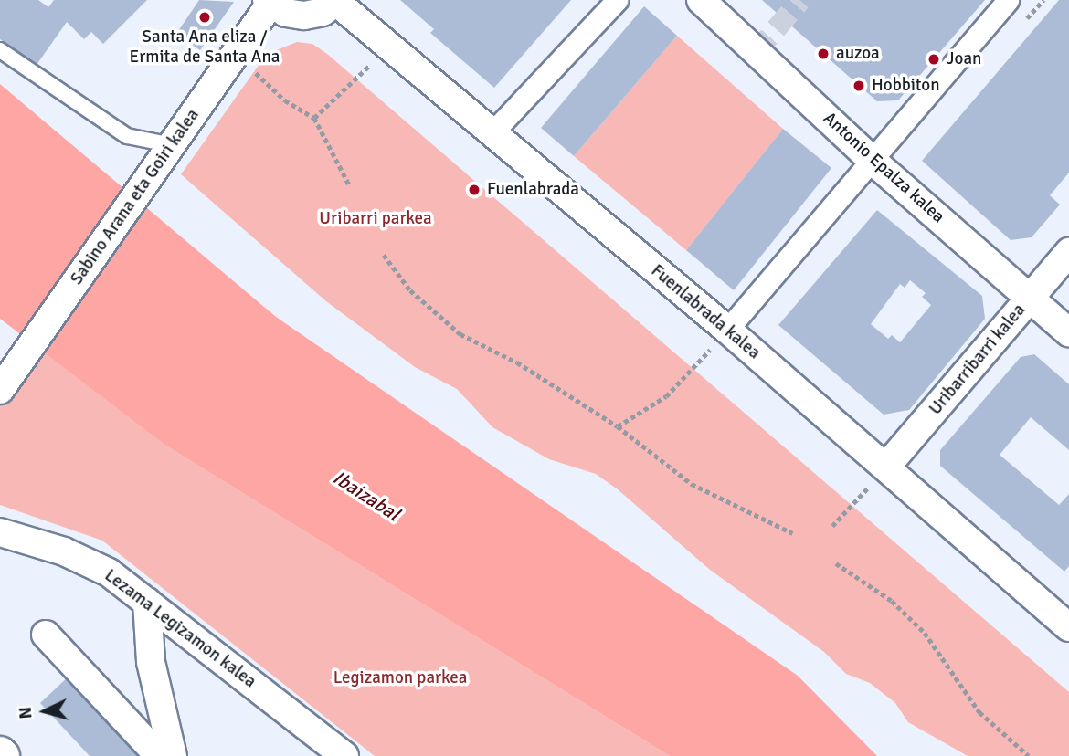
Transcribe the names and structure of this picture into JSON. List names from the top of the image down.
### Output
{
  "streets": {
    "street": [
      "Antonio Epalza kalea",
      "Sabino Arana eta Goiri kalea",
      "Fuenlabrada kalea",
      "Uribarribarri kalea",
      "Lezama Legizamon kalea"
    ]
  },
  "crossings": [
    ["Antonio Epalza kalea", "Uribarribarri kalea"],
    ["Fuenlabrada kalea", "Uribarribarri kalea"]
  ],
  "water": ["Ibaizabal"],
  "parks": ["Uribarri parkea", "Legizamon parkea"],
  "places": [
    "Santa Ana eliza / Ermita de Santa Ana",
    "auzoa",
    "Joan",
    "Hobbiton",
    "Fuenlabrada"
  ],
  "north": "left"
}
